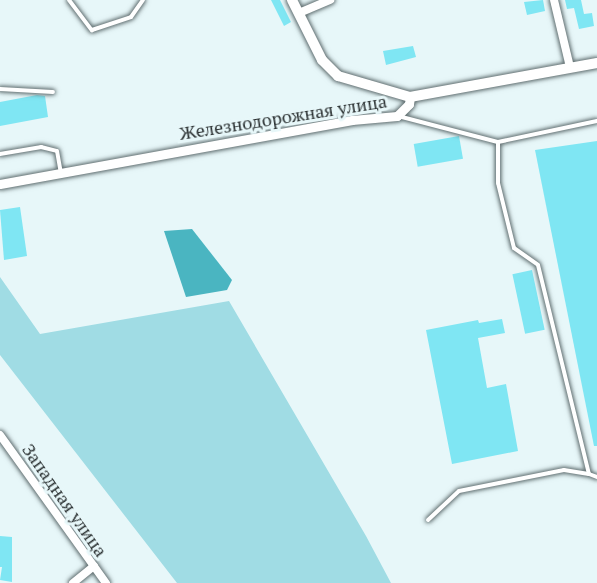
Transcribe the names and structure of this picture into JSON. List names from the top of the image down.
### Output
{
  "streets": {
    "main road": ["Железнодорожная улица"],
    "street": ["Западная улица"]
  }
}
